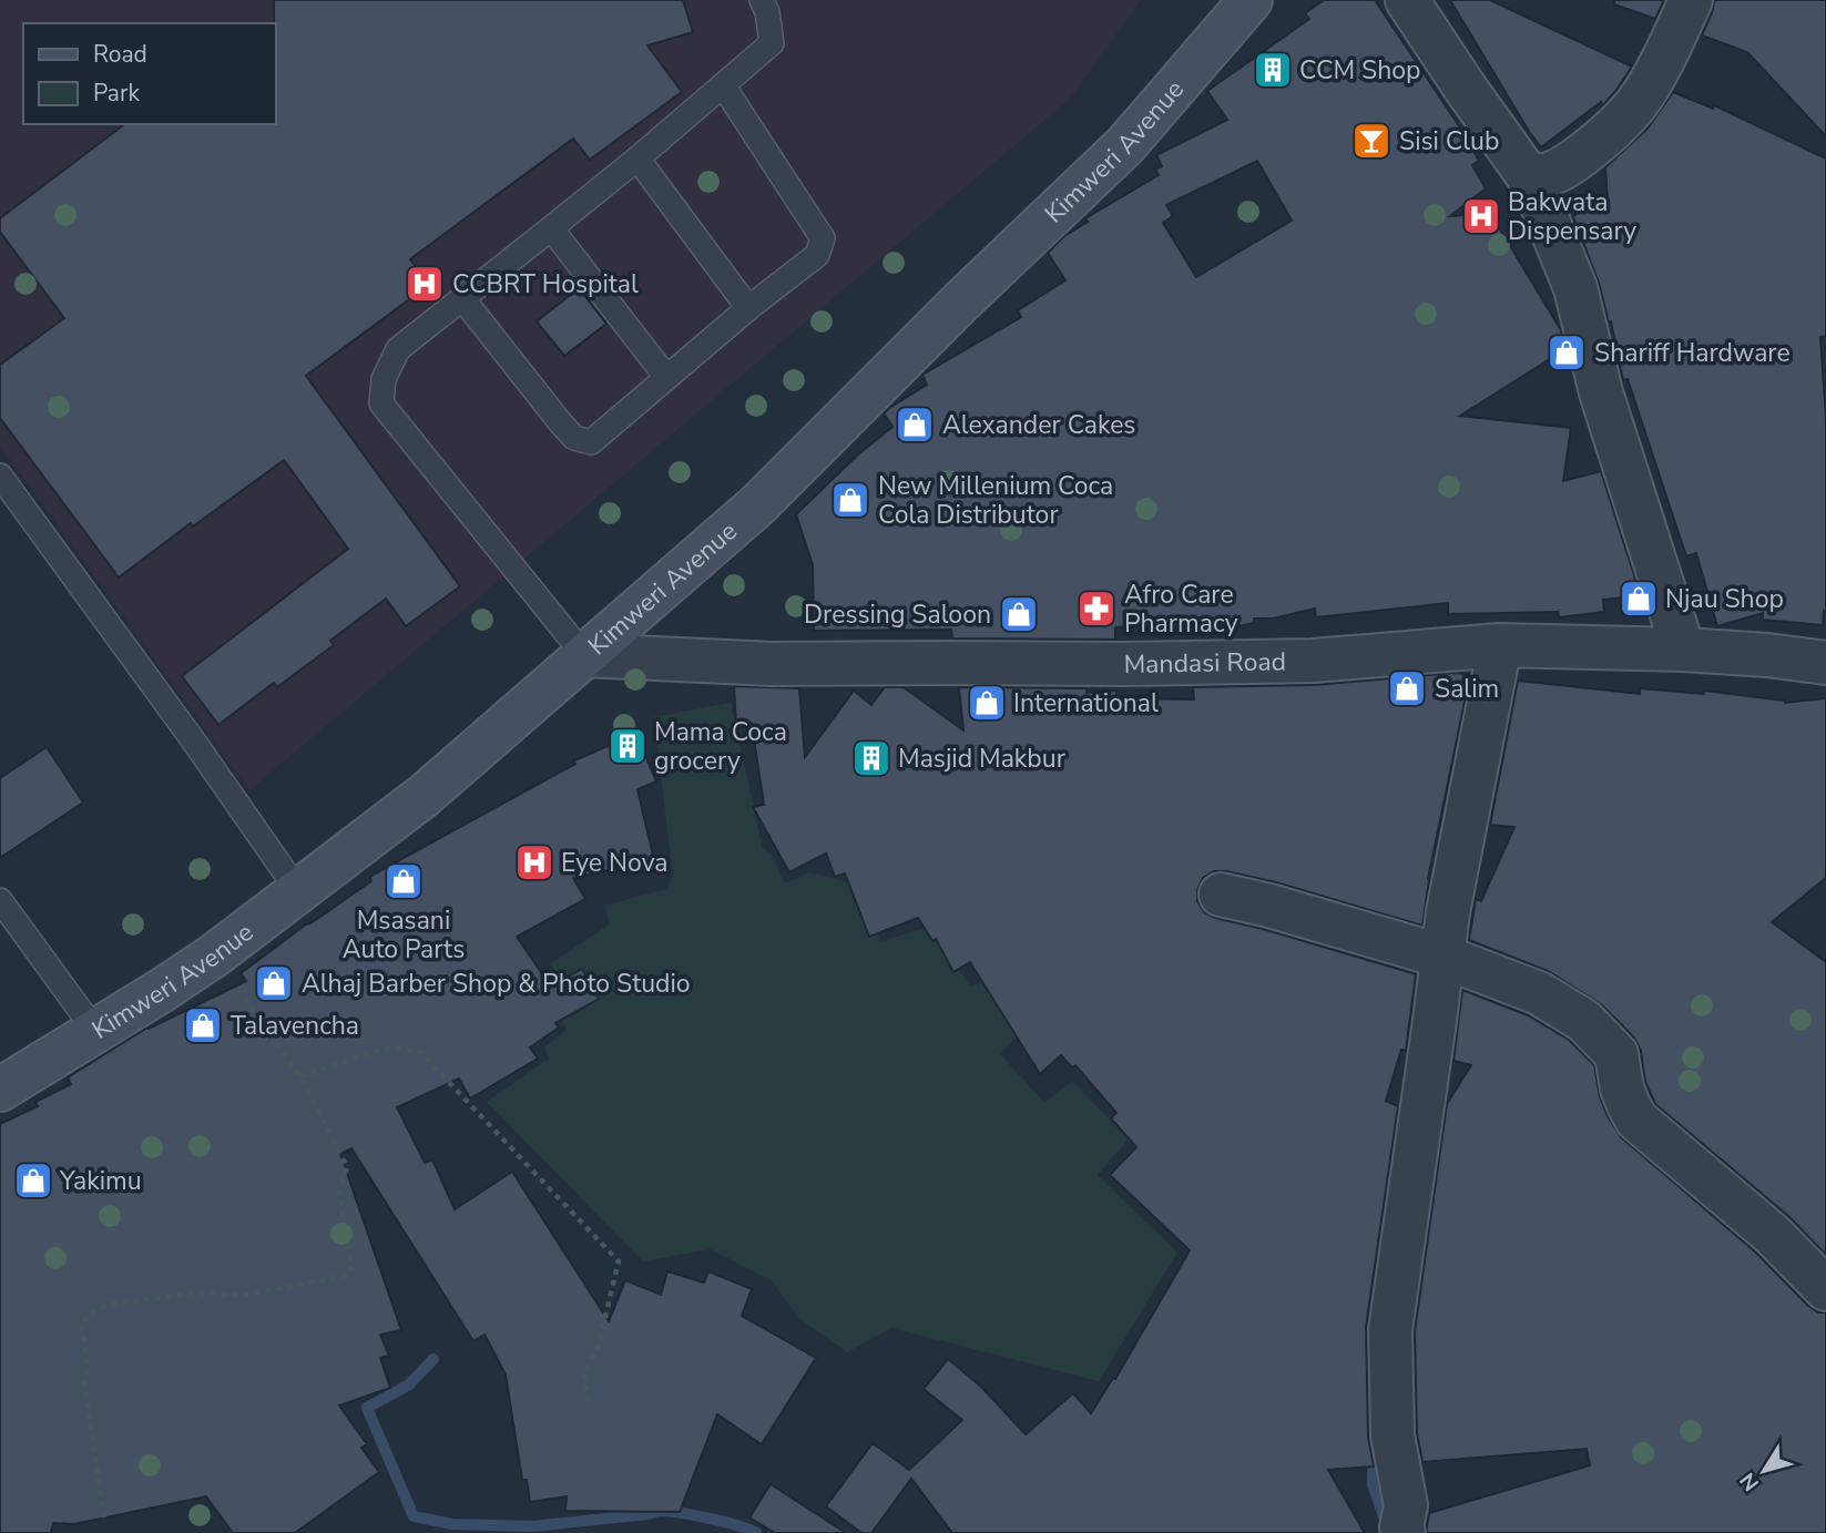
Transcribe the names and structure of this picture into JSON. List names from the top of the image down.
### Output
{
  "streets": {
    "street": ["Kimweri Avenue", "Mandasi Road"]
  },
  "crossings": [
    ["Kimweri Avenue", "Mandasi Road"]
  ],
  "places": {
    "building": ["CCM Shop", "Mama Coca grocery", "Masjid Makbur"],
    "bar": ["Sisi Club"],
    "hospital": ["Bakwata Dispensary", "CCBRT Hospital", "Eye Nova"],
    "shop": [
      "Shariff Hardware",
      "Alexander Cakes",
      "New Millenium Coca Cola Distributor",
      "Njau Shop",
      "Dressing Saloon",
      "Salim",
      "International",
      "Msasani Auto Parts",
      "Alhaj Barber Shop & Photo Studio",
      "Talavencha",
      "Yakimu"
    ],
    "pharmacy": ["Afro Care Pharmacy"]
  },
  "legend": ["Road", "Park"],
  "north": "bottom left"
}
